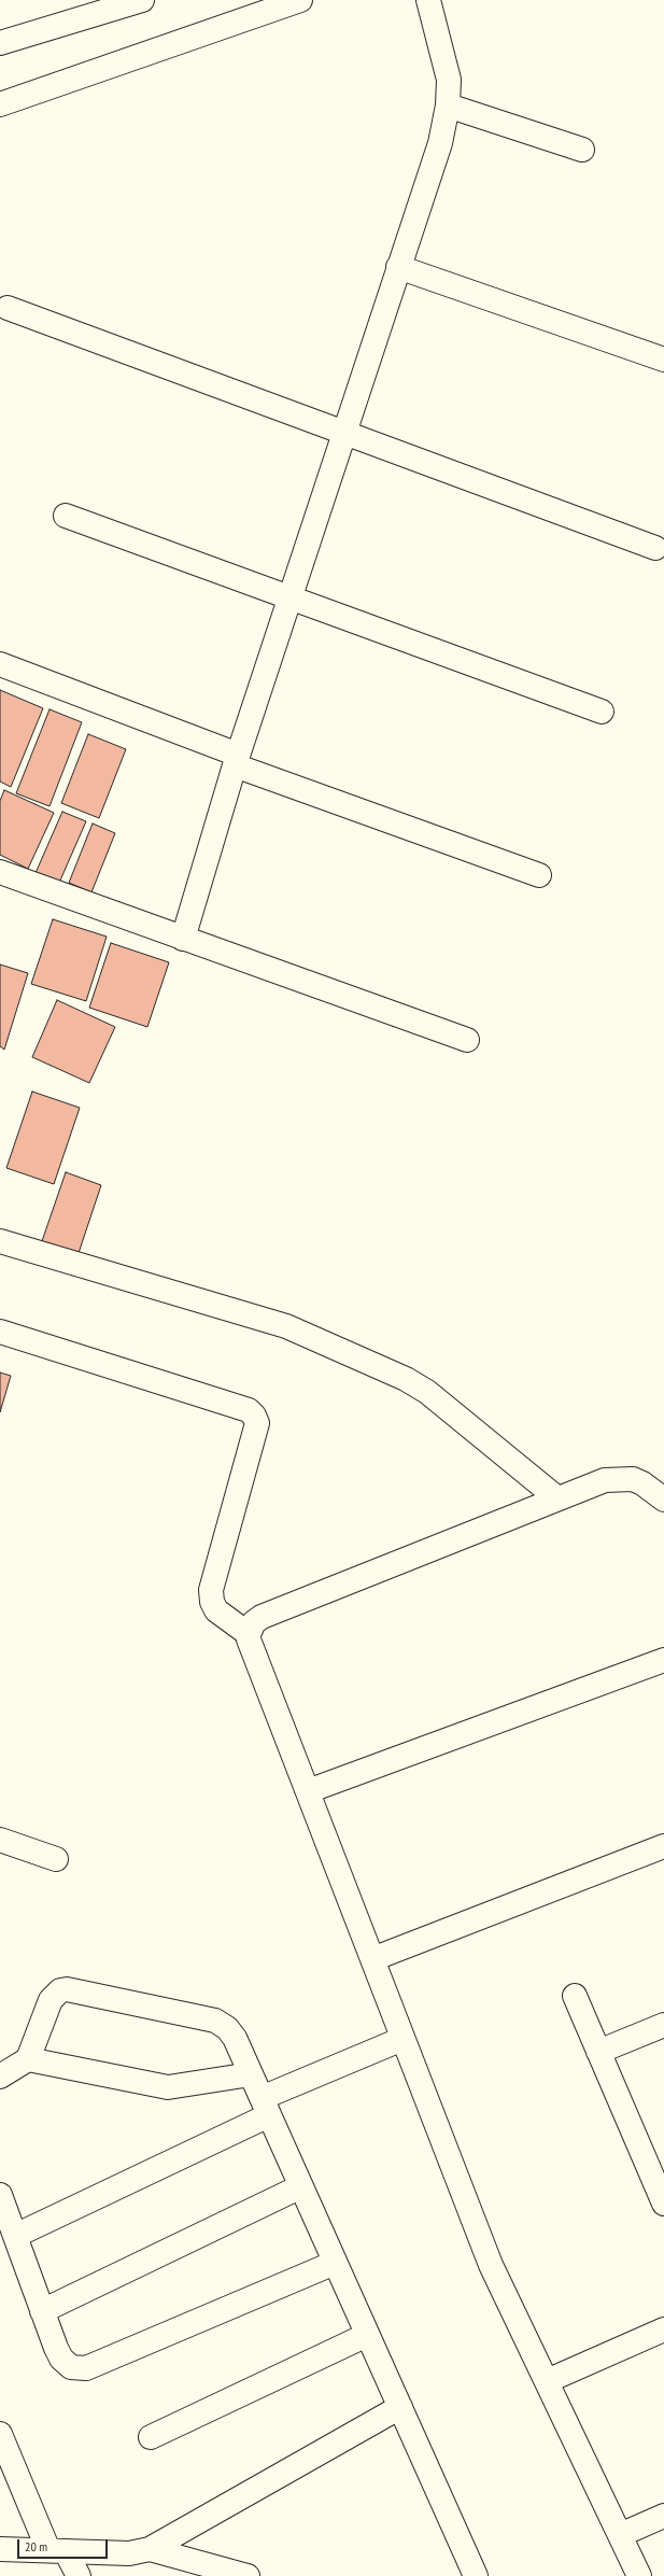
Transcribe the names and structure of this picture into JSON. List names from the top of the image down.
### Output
{
  "scale_bar": "20 m"
}
